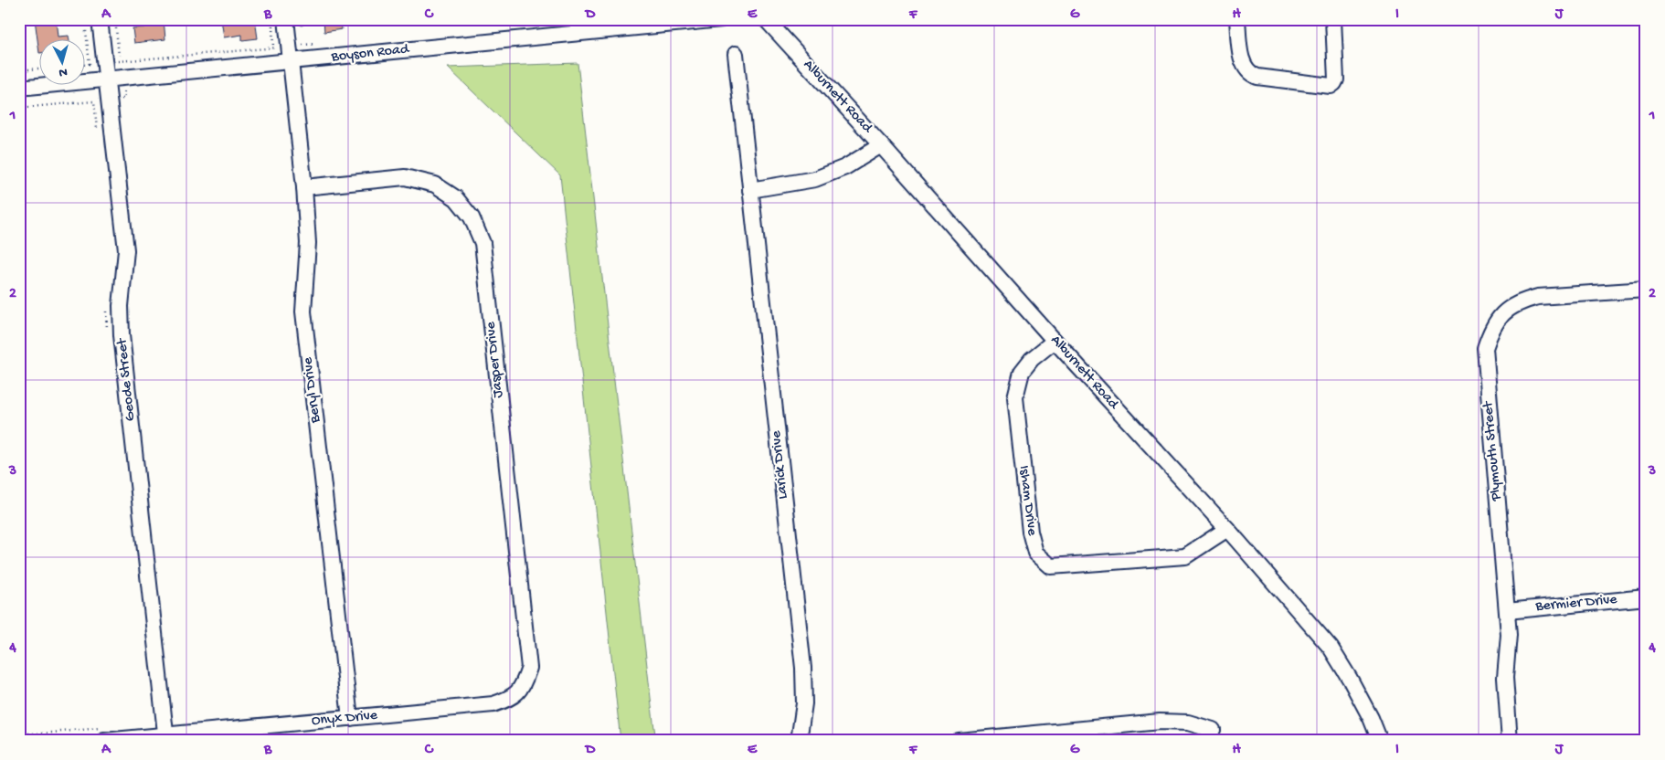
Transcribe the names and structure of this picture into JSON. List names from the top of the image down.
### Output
{
  "streets": {
    "street": [
      "Boyson Road",
      "Alburnett Road",
      "Jasper Drive",
      "Geode Street",
      "Beryl Drive",
      "Plymouth Street",
      "Larick Drive",
      "Isham Drive",
      "Bermier Drive",
      "Onyx Drive"
    ]
  },
  "crossings": [
    ["Boyson Road", "Geode Street"],
    ["Boyson Road", "Beryl Drive"],
    ["Alburnett Road", "Isham Drive"],
    ["Jasper Drive", "Beryl Drive"],
    ["Jasper Drive", "Onyx Drive"],
    ["Geode Street", "Onyx Drive"],
    ["Beryl Drive", "Onyx Drive"],
    ["Plymouth Street", "Bermier Drive"]
  ],
  "north": "bottom",
  "grid": {
    "columns": [
      "A",
      "B",
      "C",
      "D",
      "E",
      "F",
      "G",
      "H",
      "I",
      "J"
    ],
    "rows": [
      "1",
      "2",
      "3",
      "4"
    ]
  }
}
